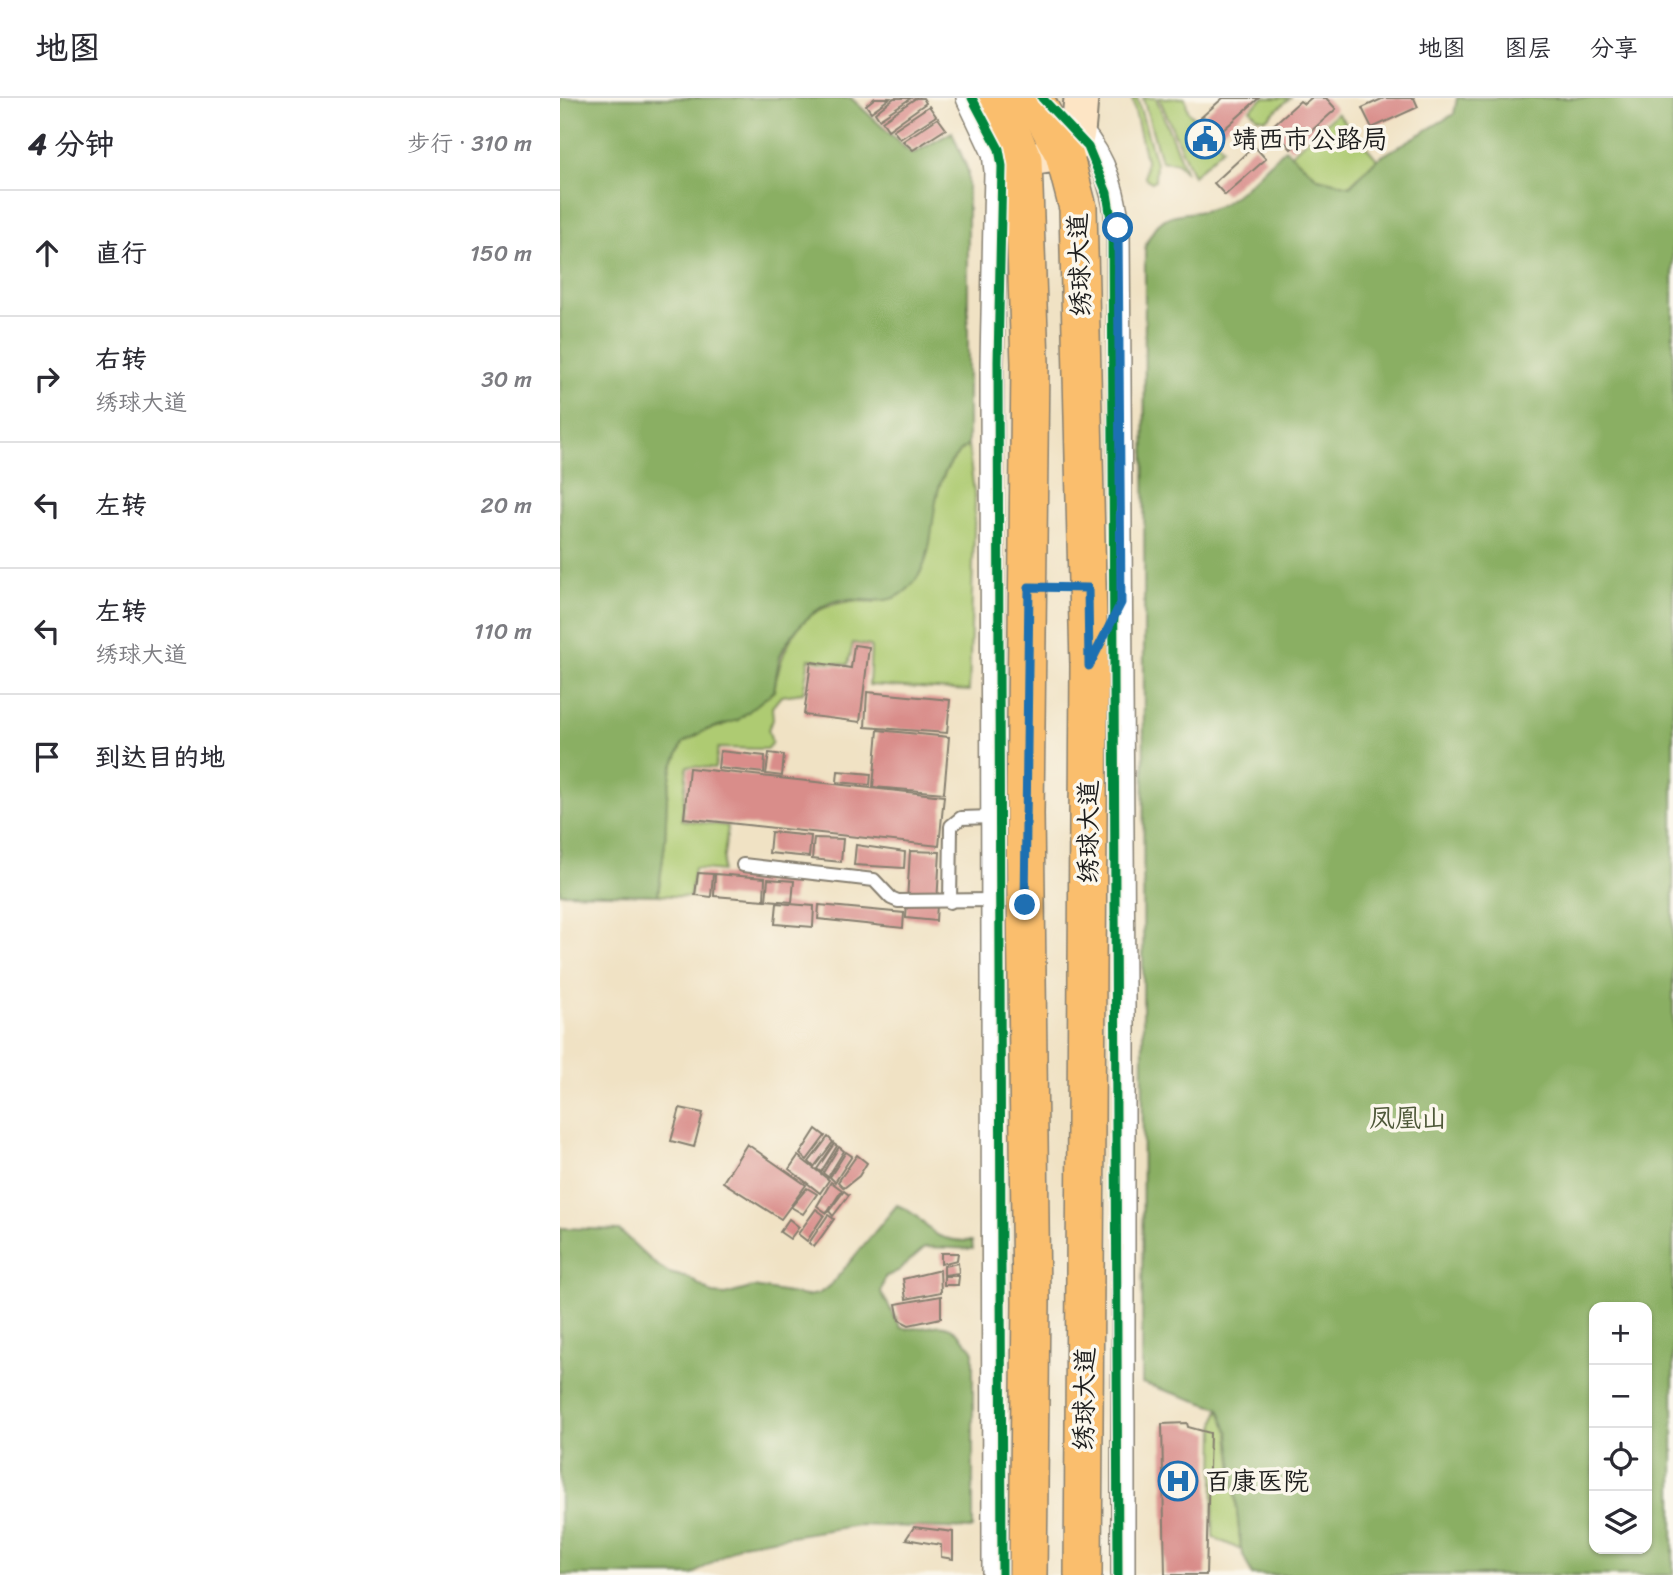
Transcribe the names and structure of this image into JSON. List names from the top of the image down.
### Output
{
  "streets": {
    "main road": ["绣球大道"]
  },
  "parks": ["凤凰山"],
  "places": {
    "public building": ["靖西市公路局"],
    "hospital": ["百康医院"]
  },
  "page": {
    "header": "地图",
    "nav": ["地图", "图层", "分享"],
    "heading": ["4 分钟", "步行 · 310 m"],
    "list": [
      ["直行", "150 m"],
      ["右转", "绣球大道", "30 m"],
      ["左转", "20 m"],
      ["左转", "绣球大道", "110 m"],
      "到达目的地"
    ],
    "map_buttons": ["+", "−"]
  }
}
